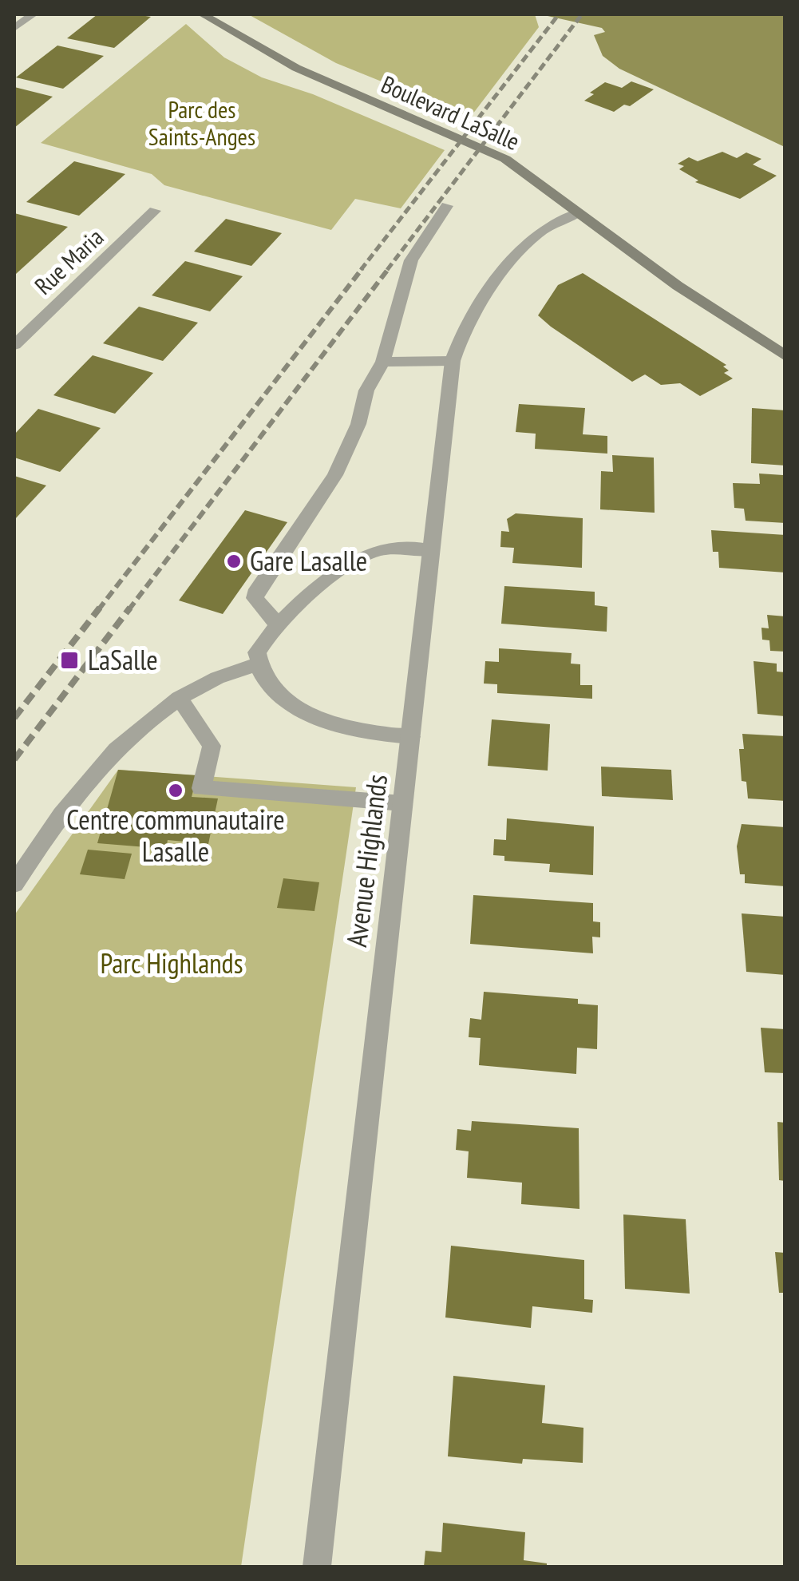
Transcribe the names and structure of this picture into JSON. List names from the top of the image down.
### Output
{
  "streets": {
    "main road": ["Boulevard LaSalle"],
    "street": ["Rue Maria", "Avenue Highlands"]
  },
  "crossings": [
    ["Boulevard LaSalle", "Avenue Highlands"]
  ],
  "parks": ["Parc des Saints-Anges", "Parc Highlands"],
  "places": {
    "other": ["Gare Lasalle", "Centre communautaire Lasalle"],
    "transit": ["LaSalle"]
  }
}
